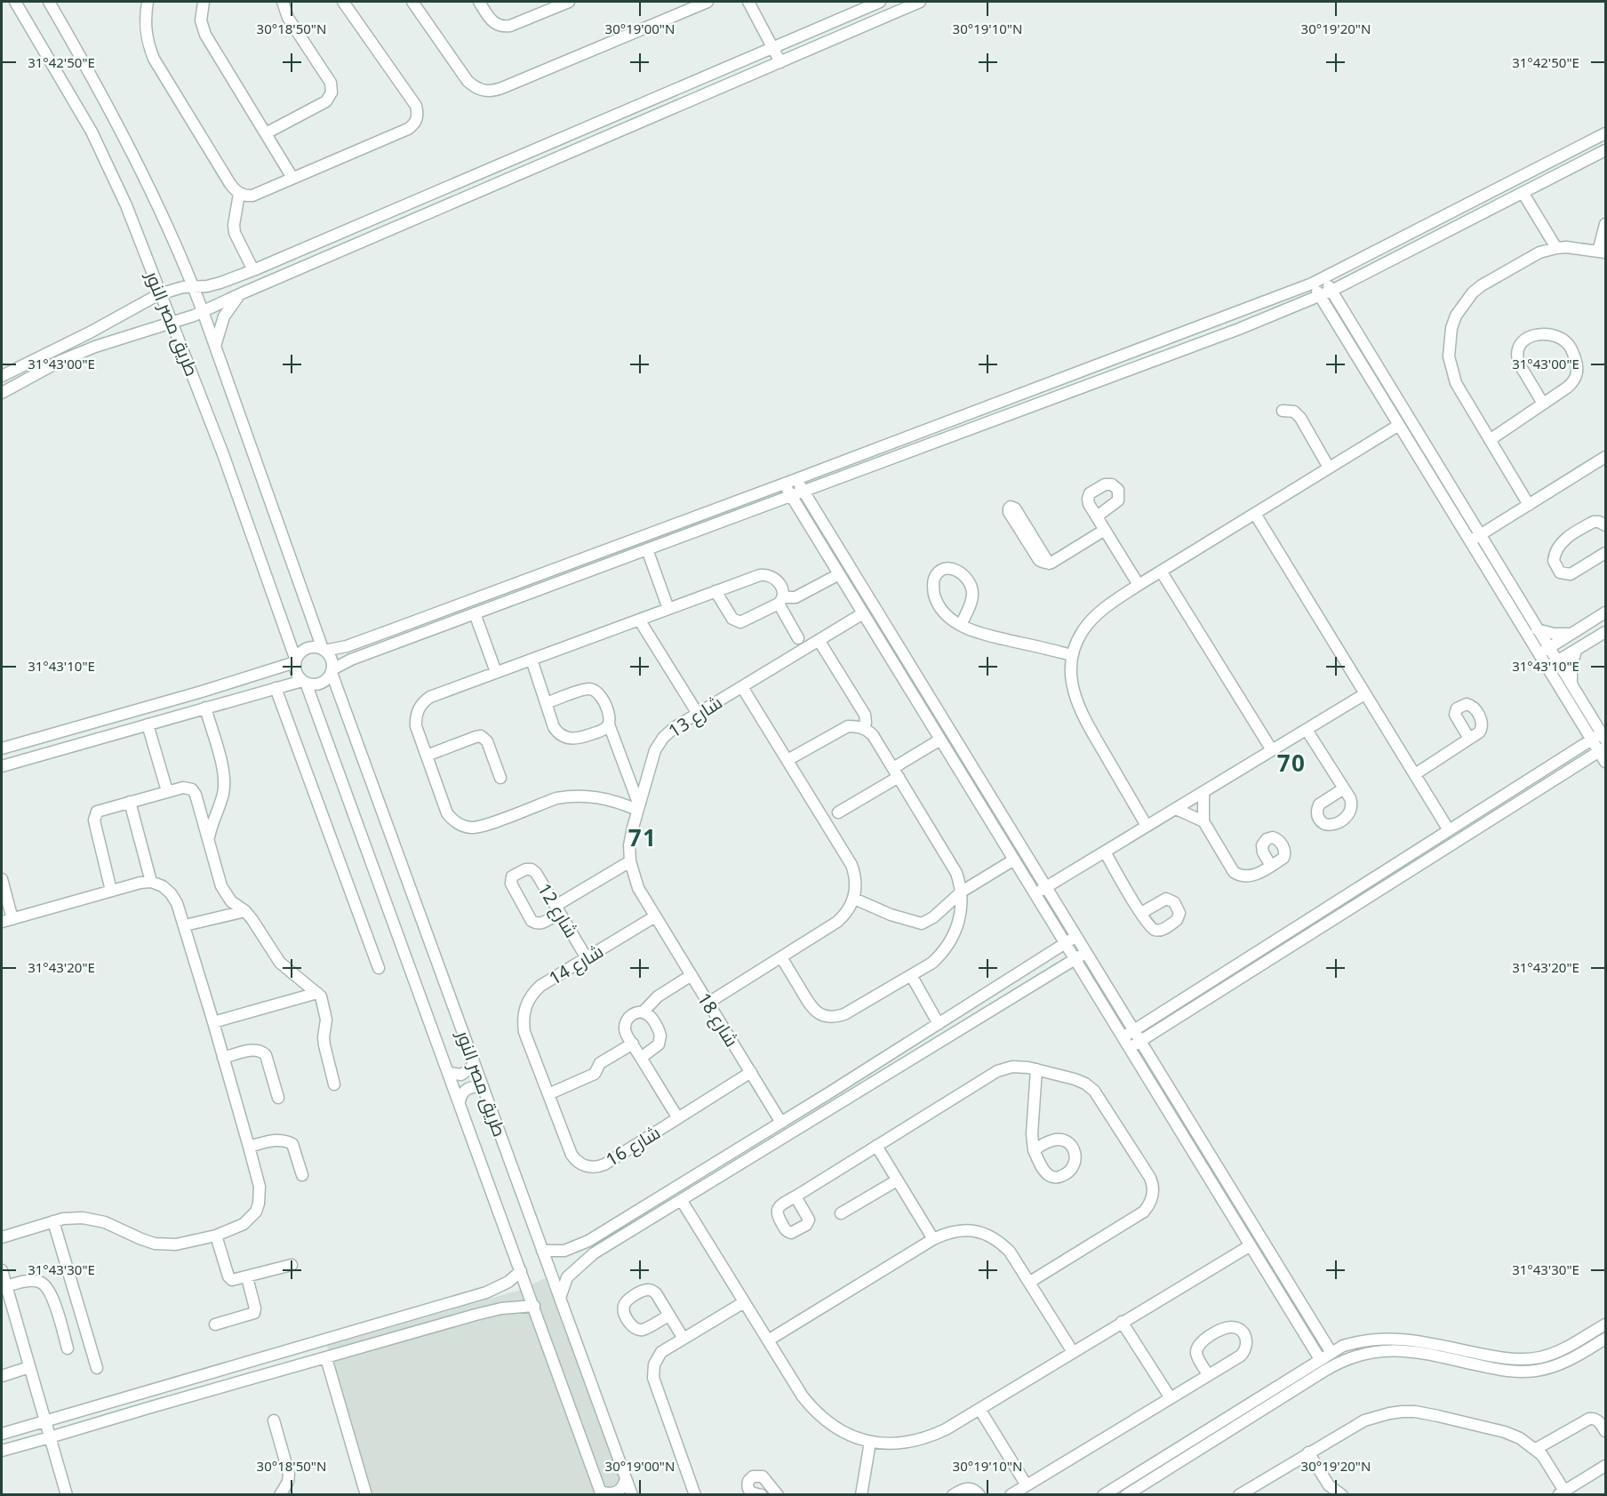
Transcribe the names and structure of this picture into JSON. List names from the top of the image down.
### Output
{
  "streets": {
    "street": [
      "طريق مصر النور",
      "شارع 13",
      "شارع 12",
      "شارع 14",
      "شارع 18",
      "شارع 16"
    ]
  },
  "crossings": [
    ["شارع 13", "شارع 14"],
    ["شارع 13", "شارع 18"],
    ["شارع 12", "شارع 14"],
    ["شارع 14", "شارع 18"],
    ["شارع 14", "شارع 16"],
    ["شارع 18", "شارع 16"]
  ],
  "districts": ["70", "71"],
  "coordinates": [
    "30°18'50\"N",
    "30°19'00\"N",
    "30°19'10\"N",
    "30°19'20\"N",
    "31°42'50\"E",
    "31°43'00\"E",
    "31°43'10\"E",
    "31°43'20\"E",
    "31°43'30\"E"
  ]
}
